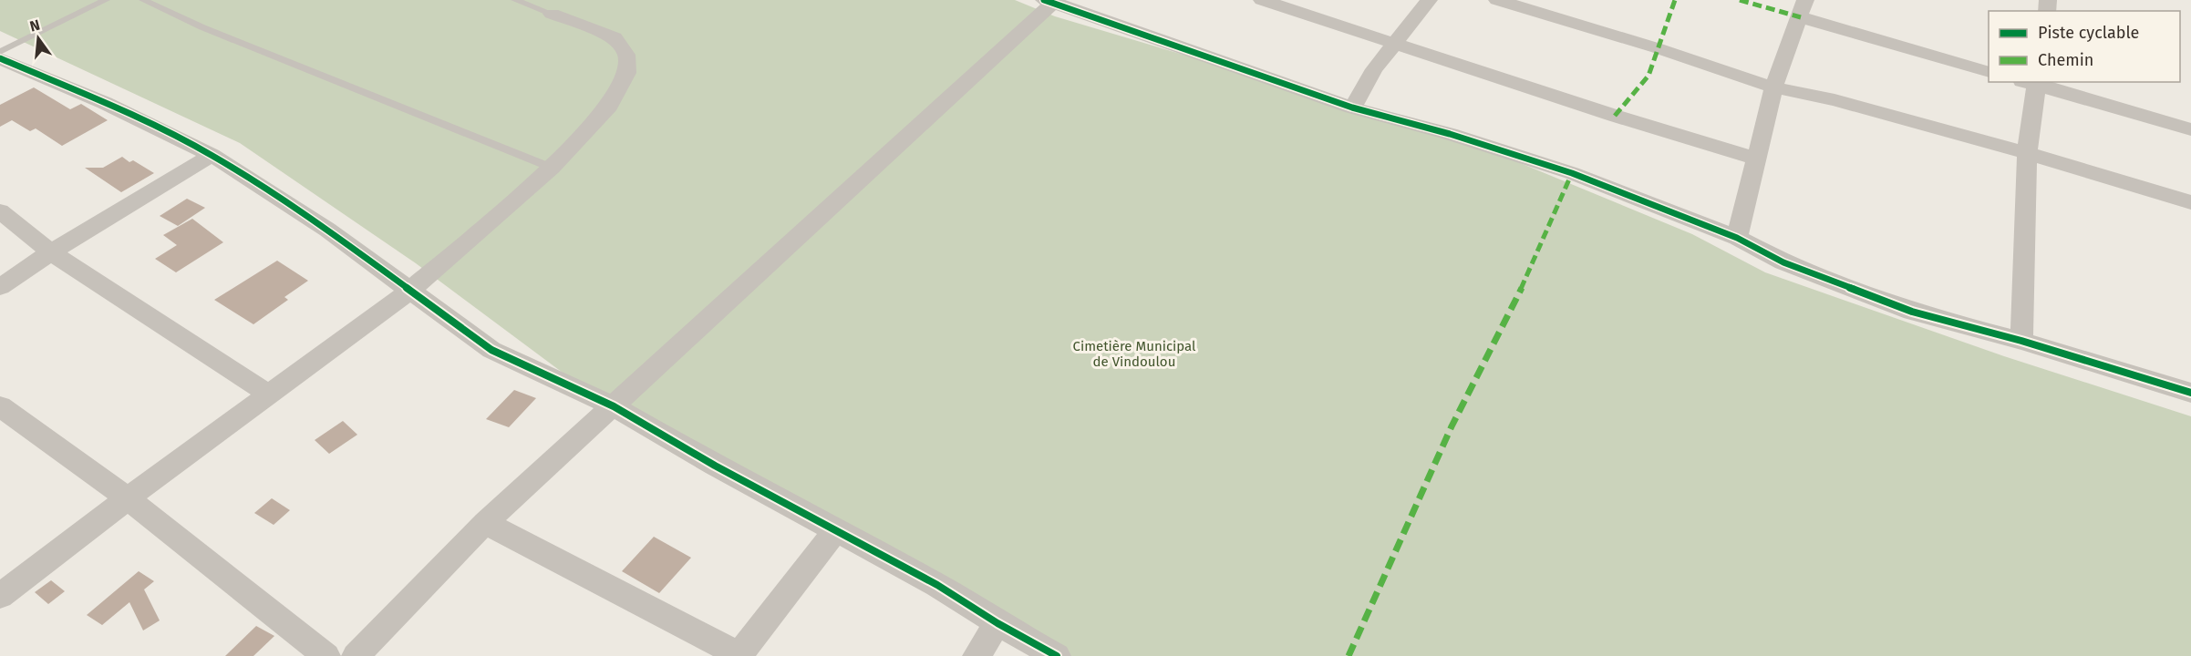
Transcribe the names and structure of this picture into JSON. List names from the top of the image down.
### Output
{
  "parks": ["Cimetière Municipal de Vindoulou"],
  "legend": ["Piste cyclable", "Chemin"],
  "north": "top"
}
